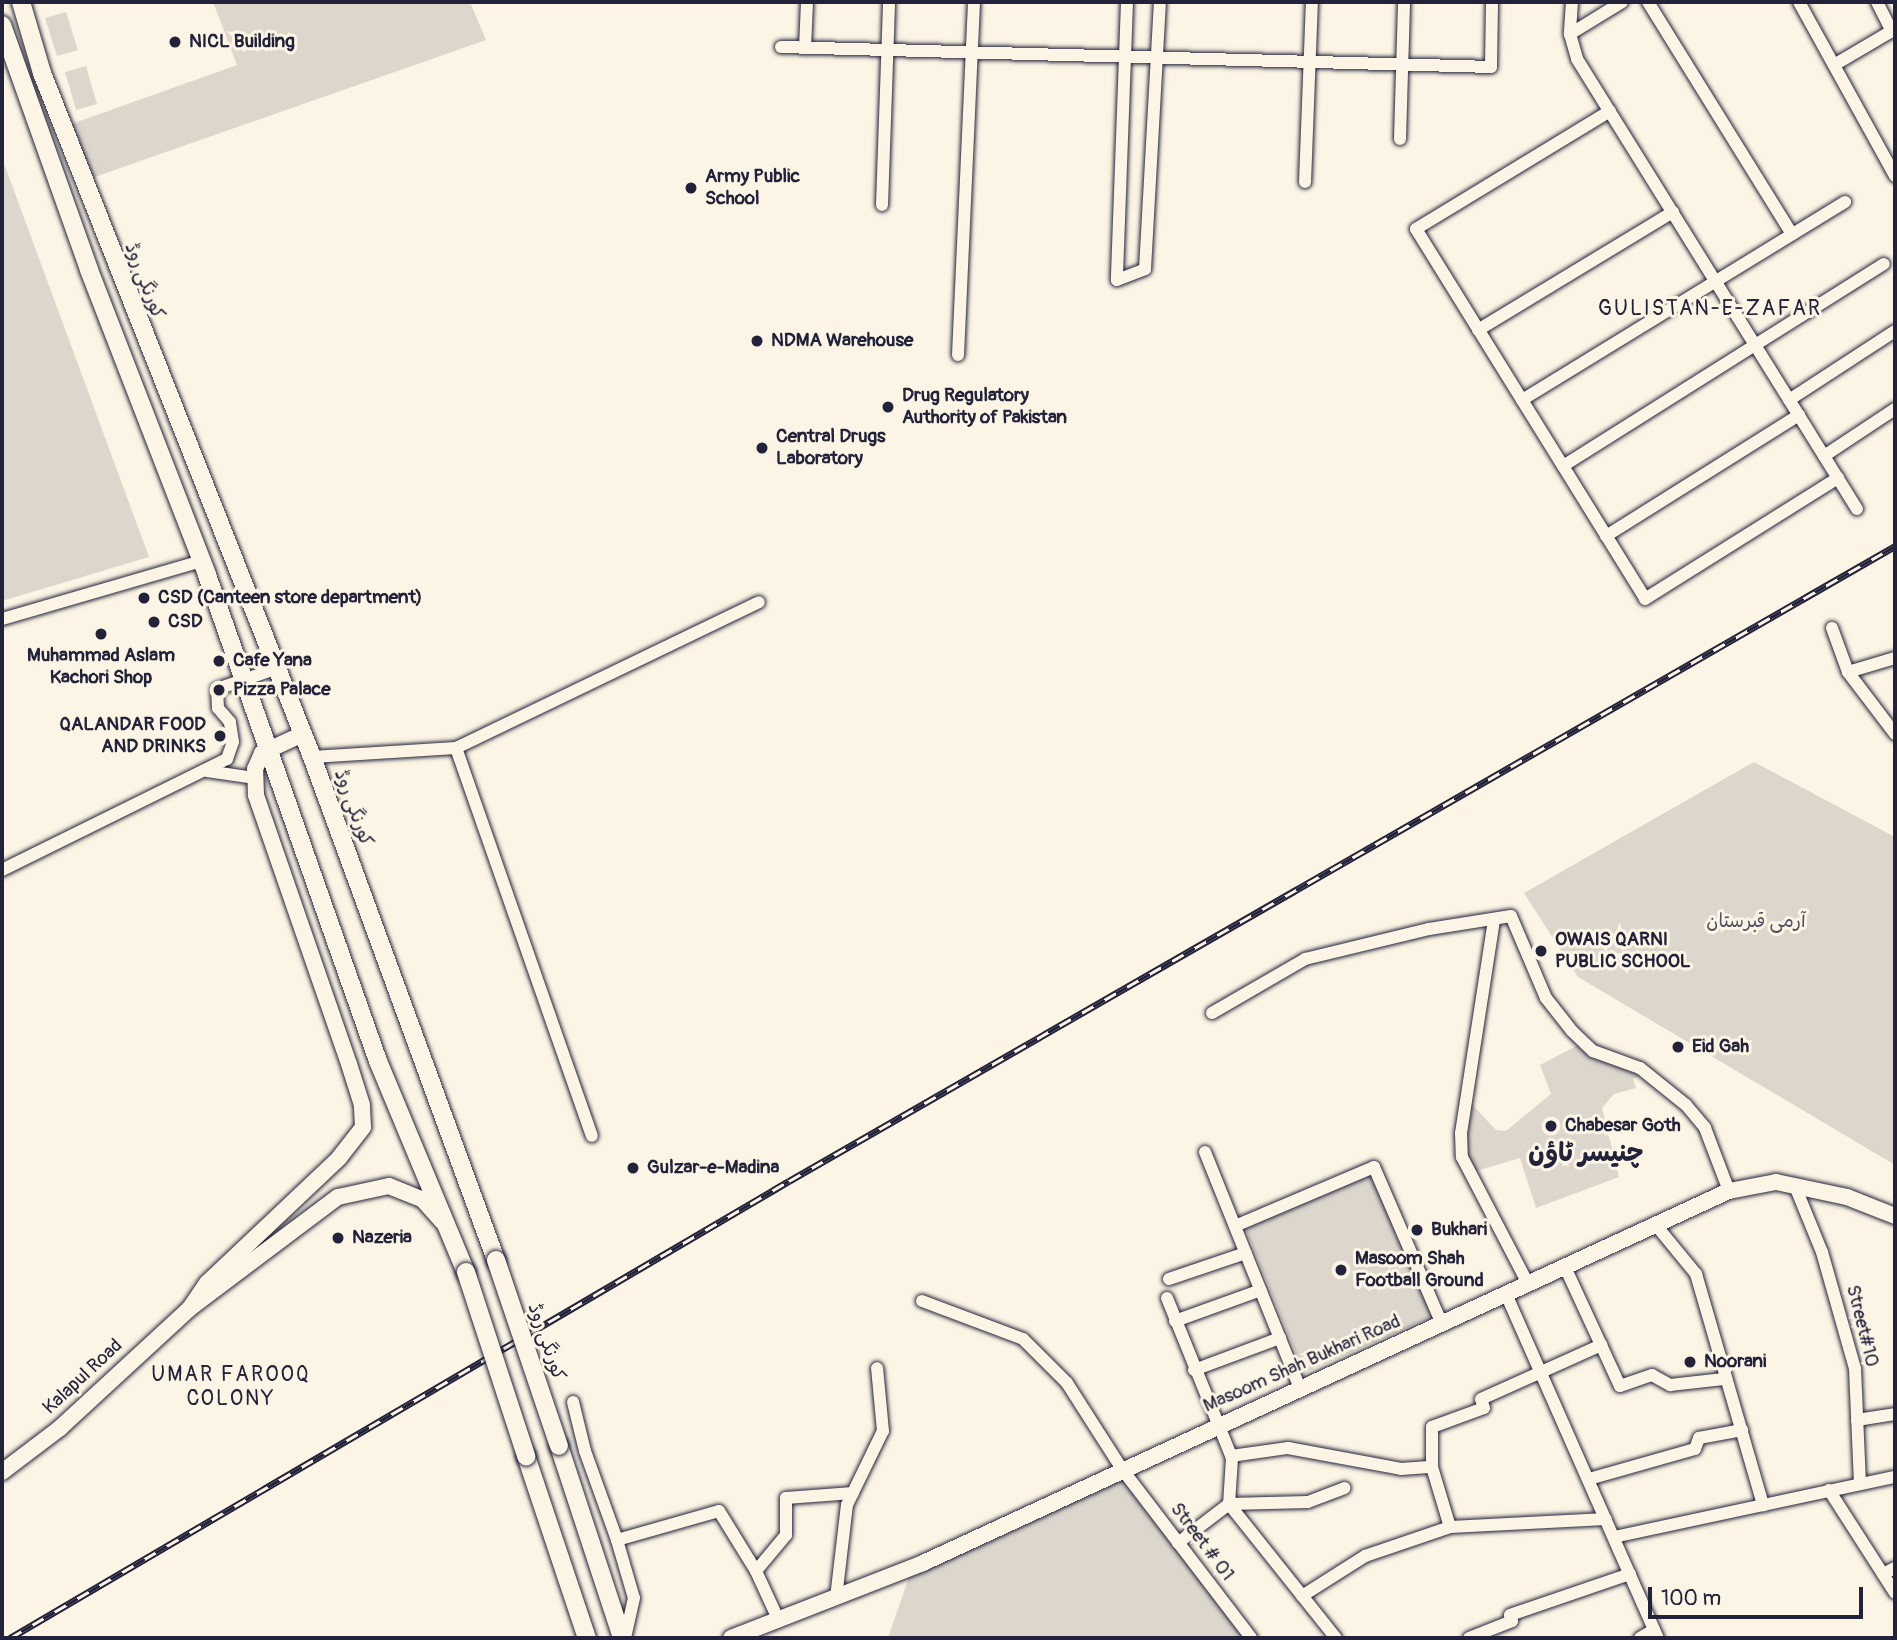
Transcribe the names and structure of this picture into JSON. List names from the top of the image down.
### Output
{
  "streets": {
    "main road": ["کورنگی روڈ"],
    "street": [
      "Street#10",
      "Masoom Shah Bukhari Road",
      "Kalapul Road",
      "Street # 01"
    ]
  },
  "crossings": [
    ["Street#10", "Masoom Shah Bukhari Road"],
    ["Masoom Shah Bukhari Road", "Street # 01"]
  ],
  "districts": ["GULISTAN-E-ZAFAR", "چنیسر ٹاؤن", "UMAR FAROOQ COLONY"],
  "parks": ["آرمی قبرستان"],
  "places": [
    "NICL Building",
    "Army Public School",
    "NDMA Warehouse",
    "Drug Regulatory Authority of Pakistan",
    "Central Drugs Laboratory",
    "CSD (Canteen store department)",
    "CSD",
    "Muhammad Aslam Kachori Shop",
    "Cafe Yana",
    "Pizza Palace",
    "QALANDAR FOOD AND DRINKS",
    "OWAIS QARNI PUBLIC SCHOOL",
    "Eid Gah",
    "Chabesar Goth",
    "Gulzar-e-Madina",
    "Bukhari",
    "Nazeria",
    "Masoom Shah Football Ground",
    "Noorani"
  ],
  "scale_bar": "100 m"
}
